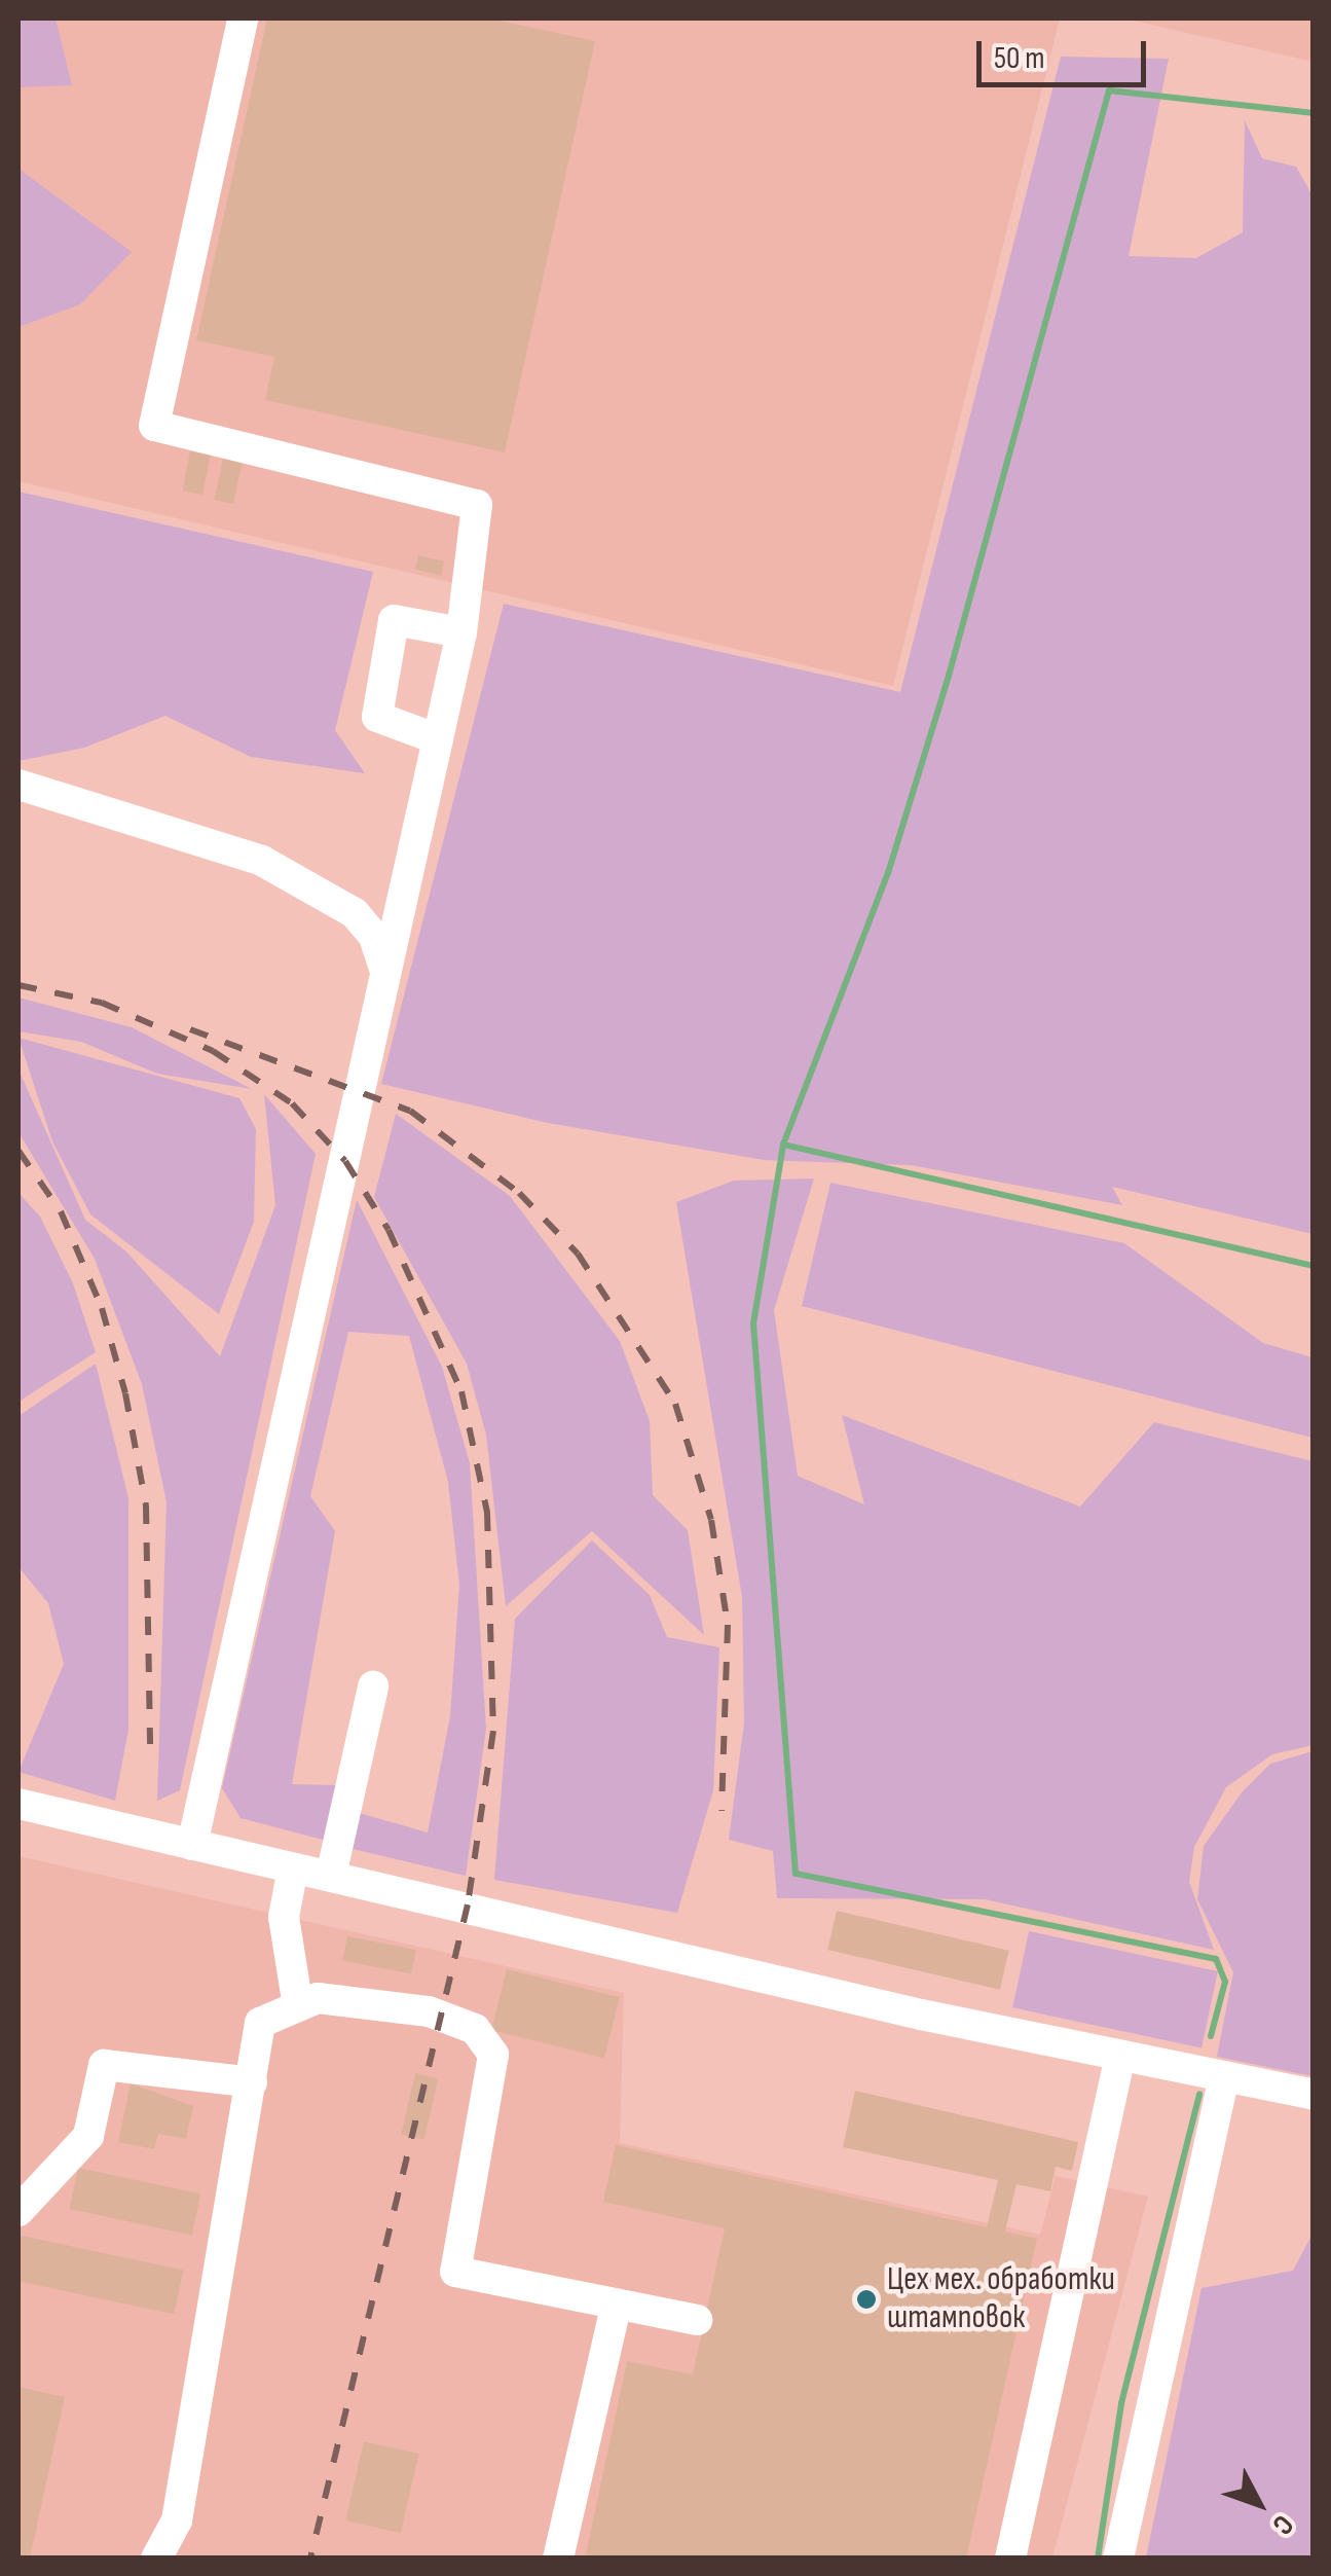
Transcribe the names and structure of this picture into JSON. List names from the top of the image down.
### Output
{
  "places": ["Цех мех. обработки штамповок"],
  "scale_bar": "50 m",
  "north": "bottom right"
}
